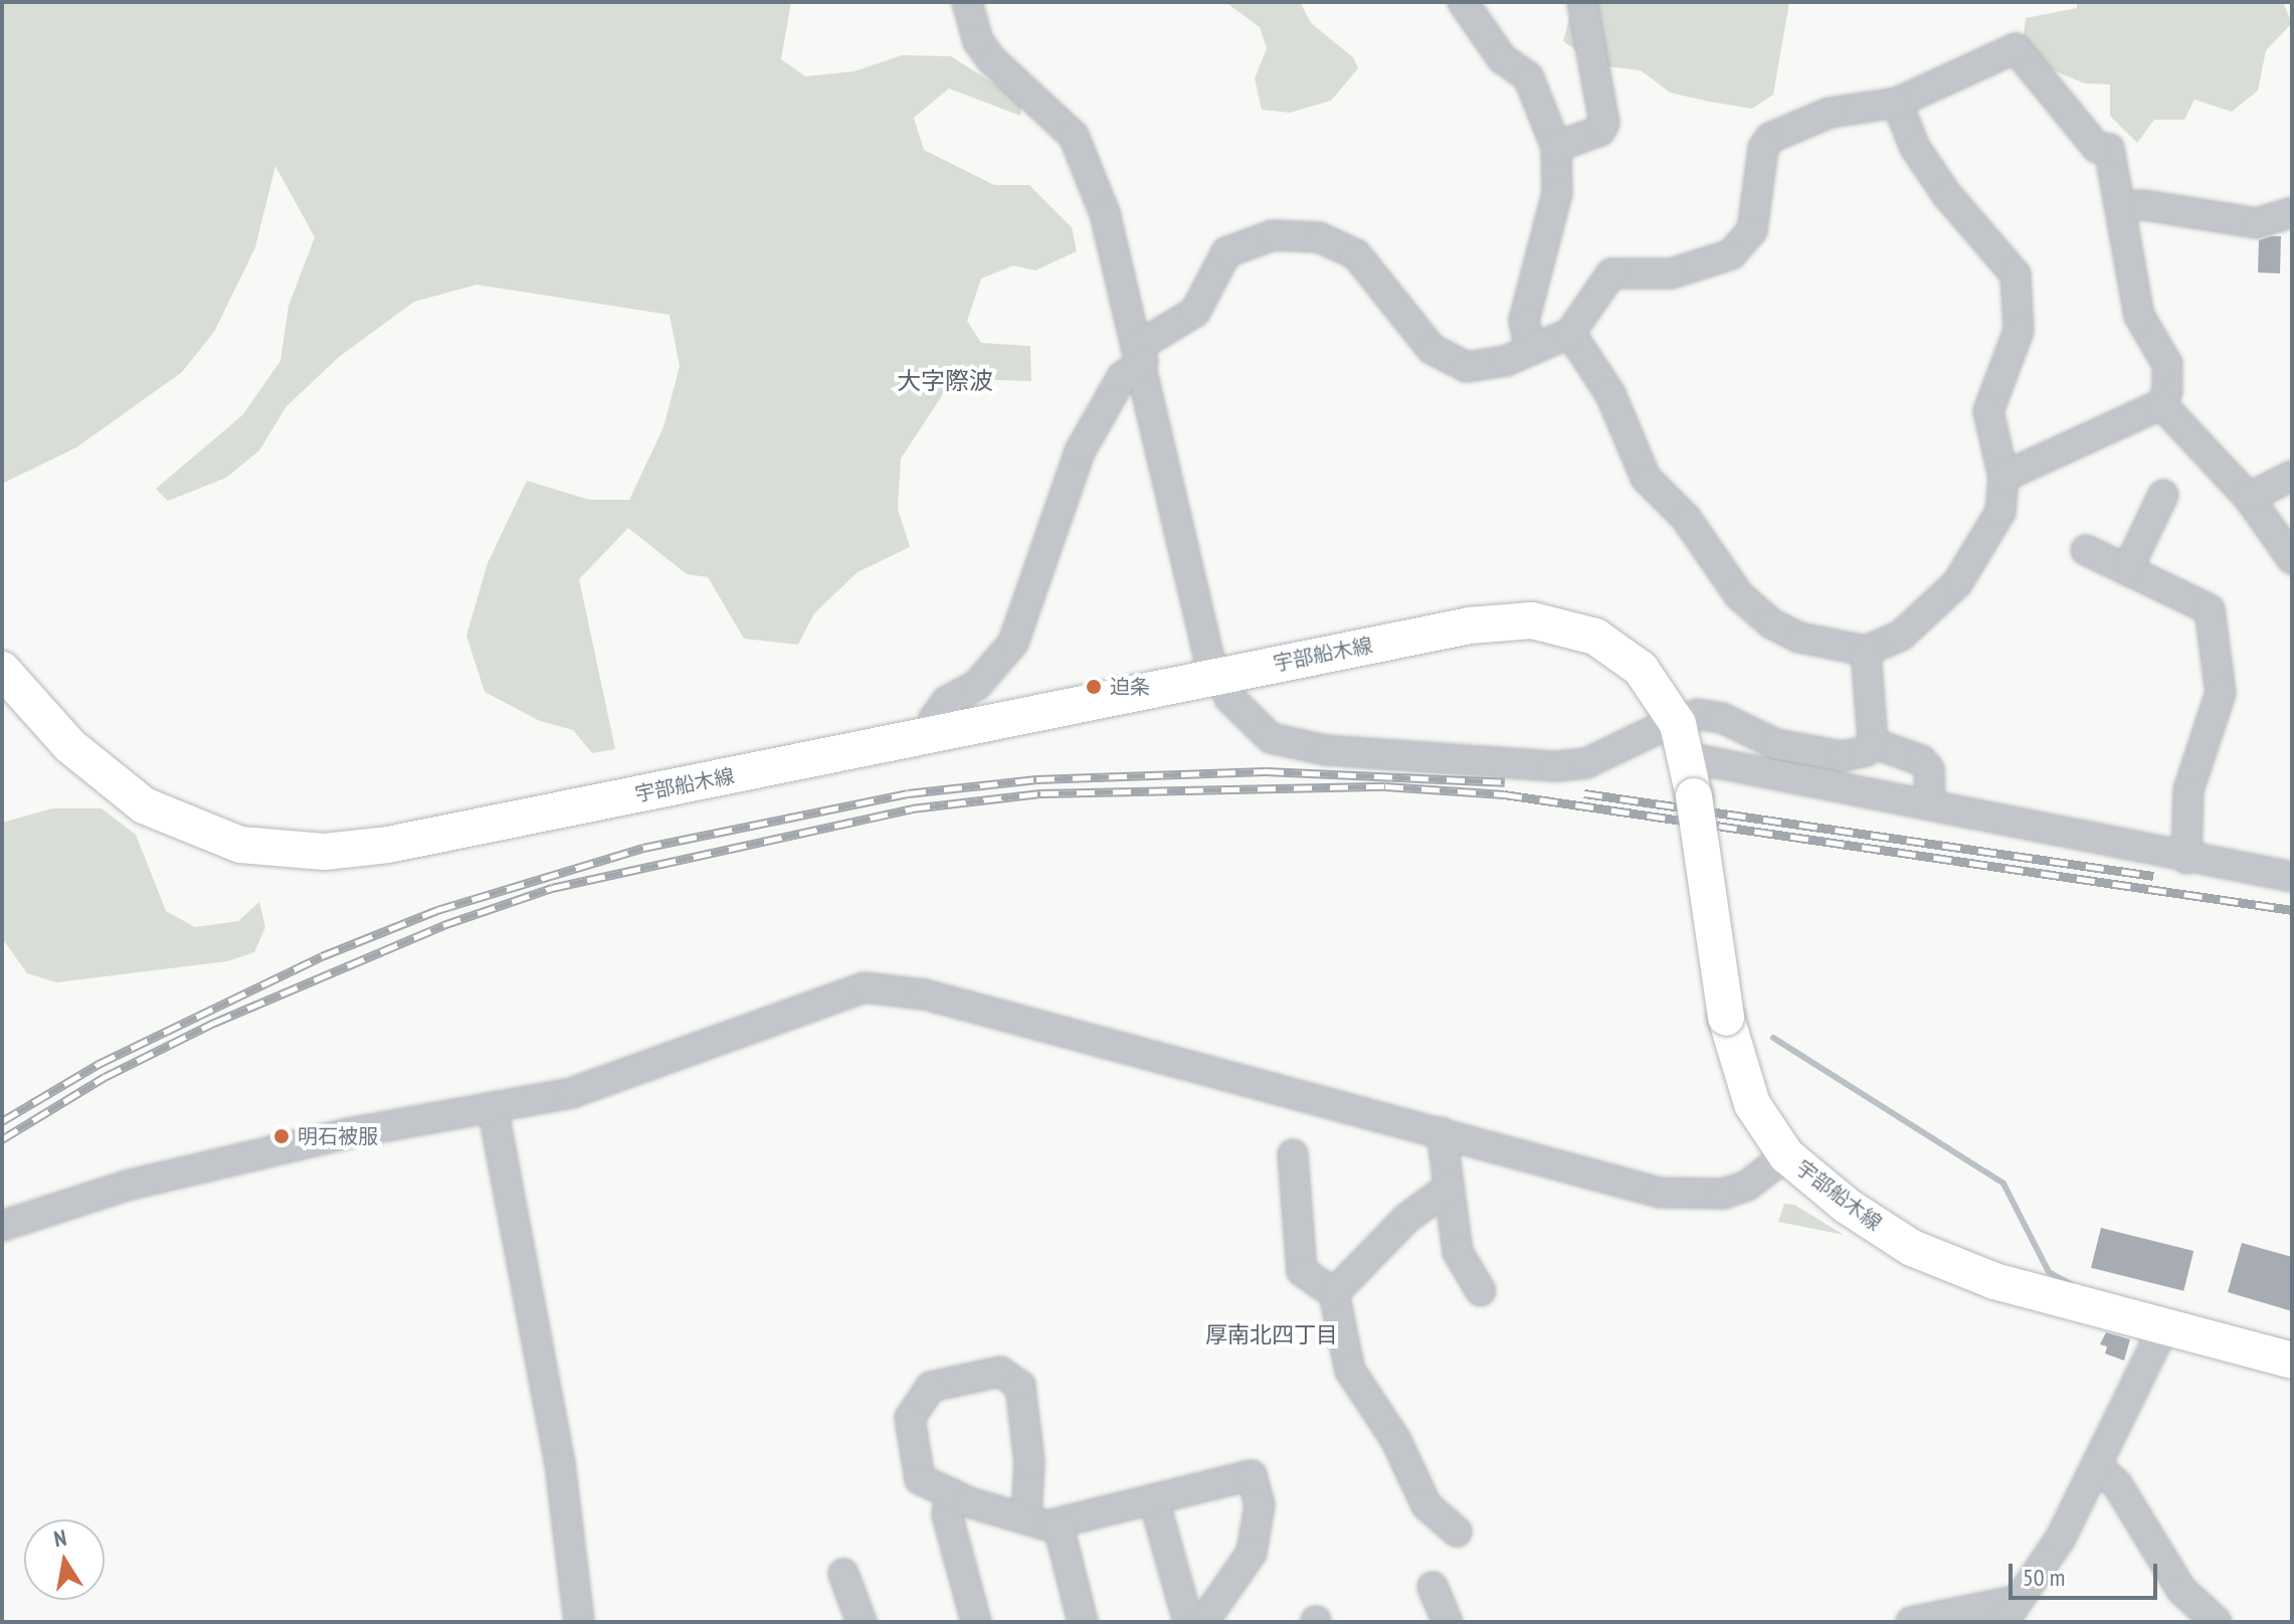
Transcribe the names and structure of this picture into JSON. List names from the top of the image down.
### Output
{
  "streets": {
    "main road": ["宇部船木線"]
  },
  "districts": ["大字際波", "厚南北四丁目"],
  "places": ["迫条", "明石被服"],
  "scale_bar": "50 m",
  "north": "top"
}
